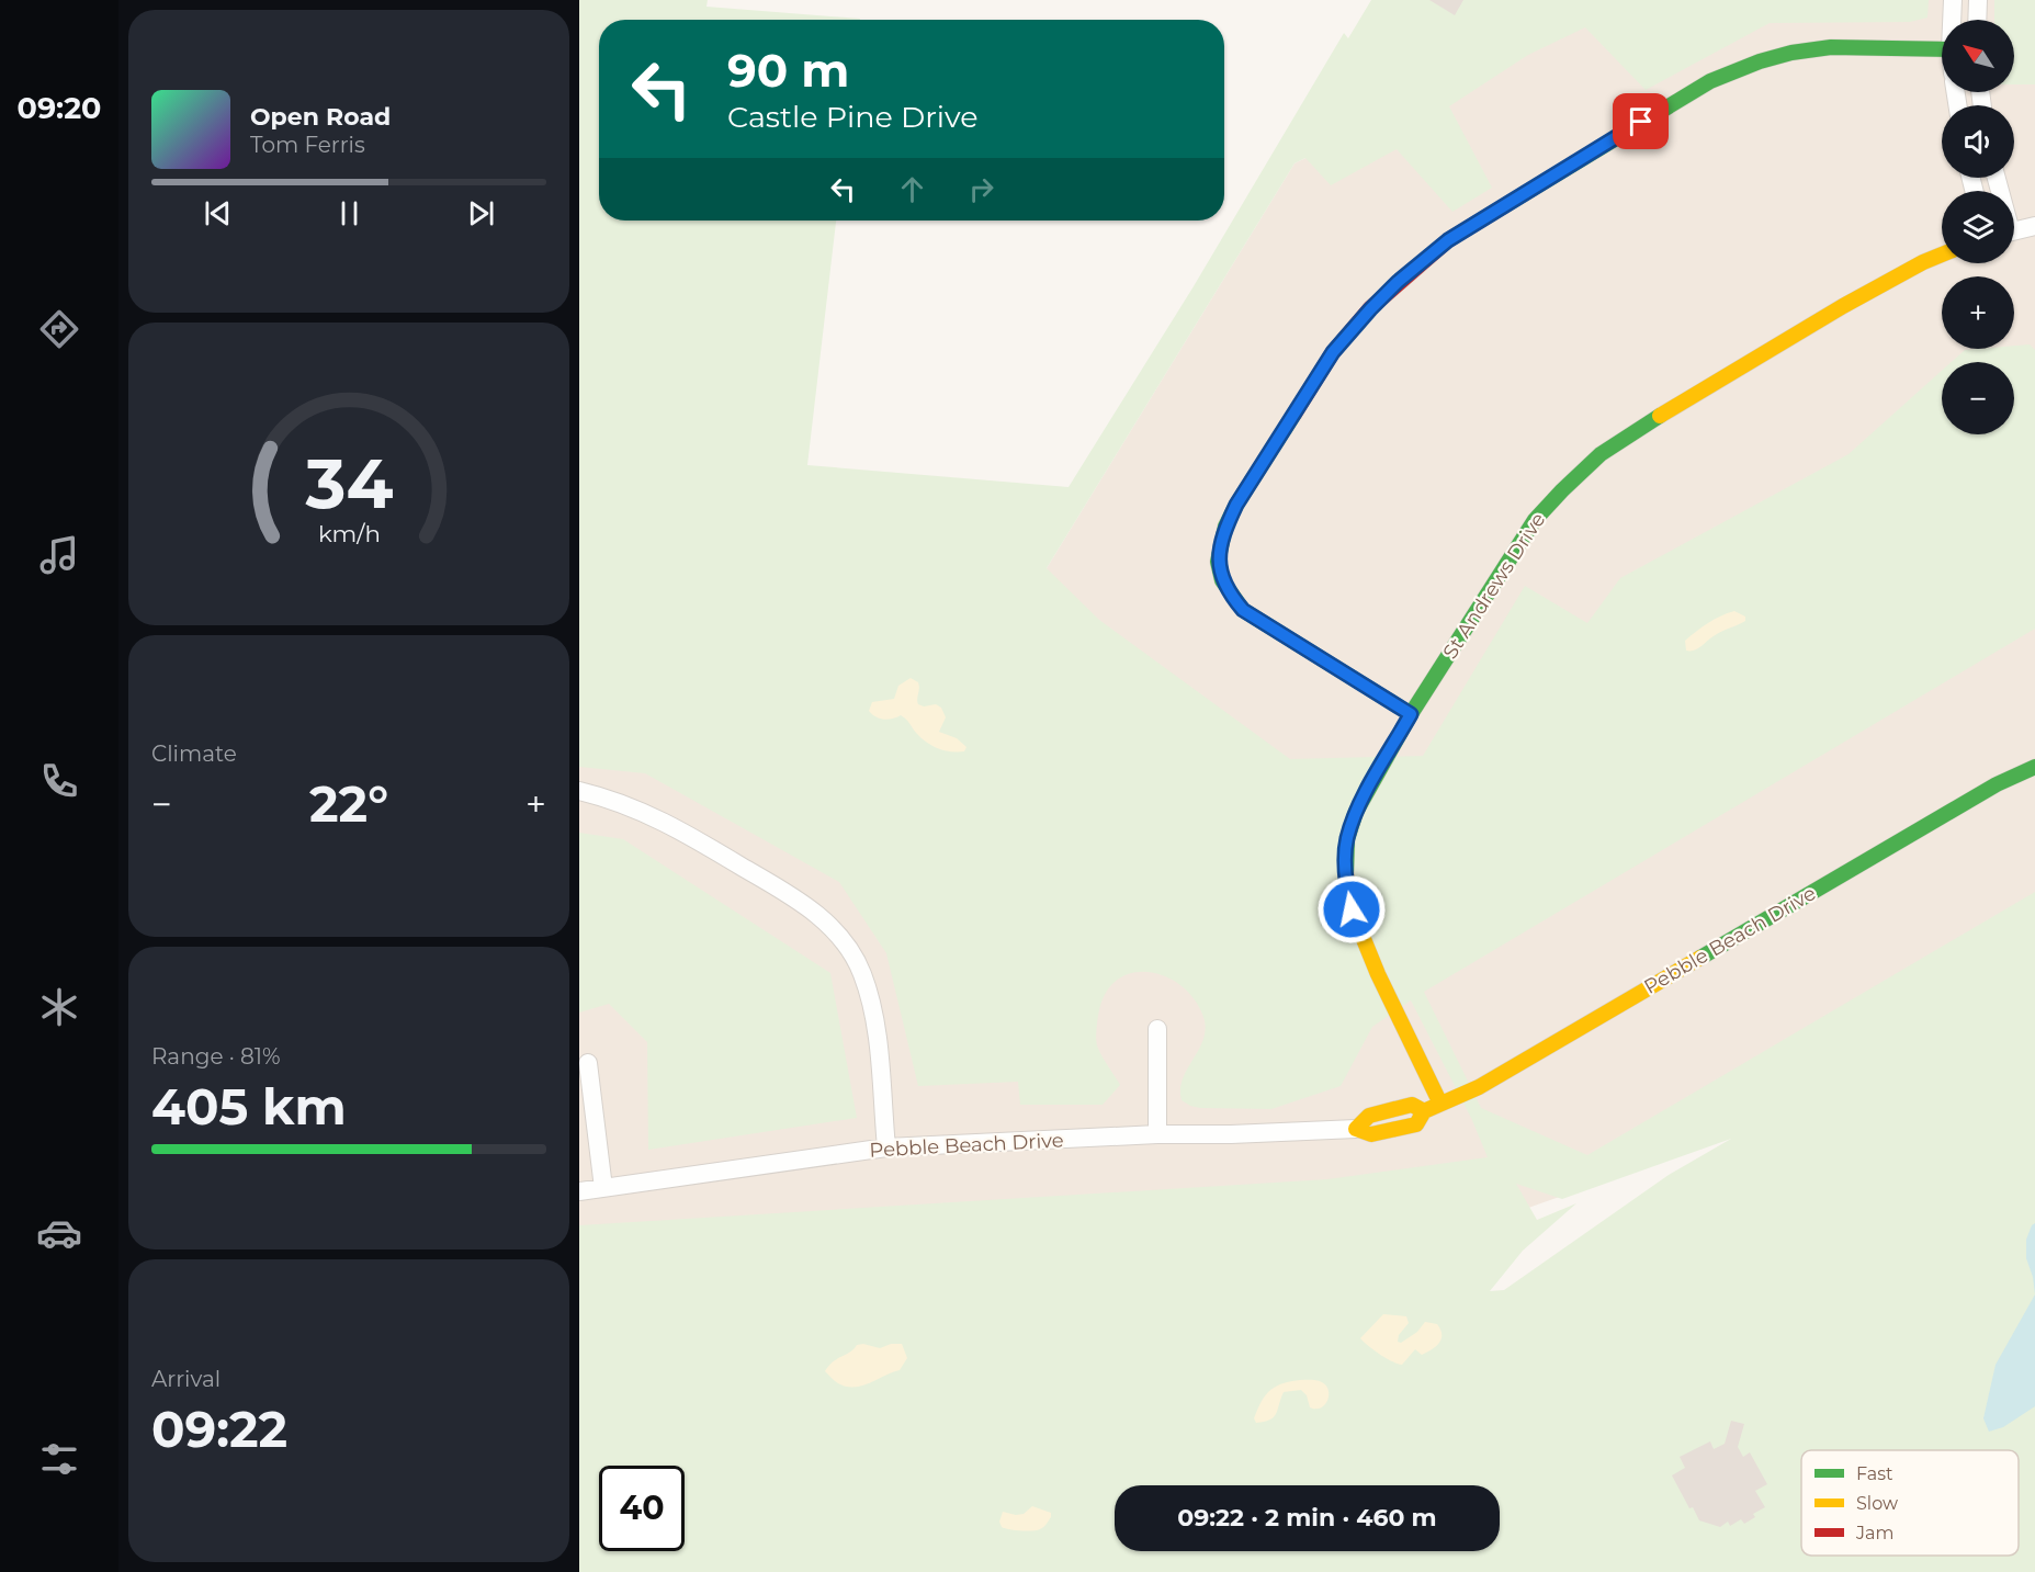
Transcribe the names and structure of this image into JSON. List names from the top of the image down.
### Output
{
  "streets": {
    "street": ["St Andrews Drive", "Pebble Beach Drive"]
  },
  "crossings": [
    ["St Andrews Drive", "Pebble Beach Drive"]
  ],
  "legend": ["Fast", "Slow", "Jam"],
  "north": "top left",
  "page": {
    "tabs": "09:20",
    "map_buttons": ["+", "−"],
    "turn": ["90 m", "Castle Pine Drive"],
    "song": ["Open Road", "Tom Ferris"],
    "tile": [
      "Climate",
      ["Range · 81%", "405 km"],
      ["Arrival", "09:22"]
    ],
    "heat": ["−", "22°", "+"],
    "limit": "40",
    "trip": "09:22 · 2 min · 460 m",
    "gauge": ["34", "km/h"]
  }
}
